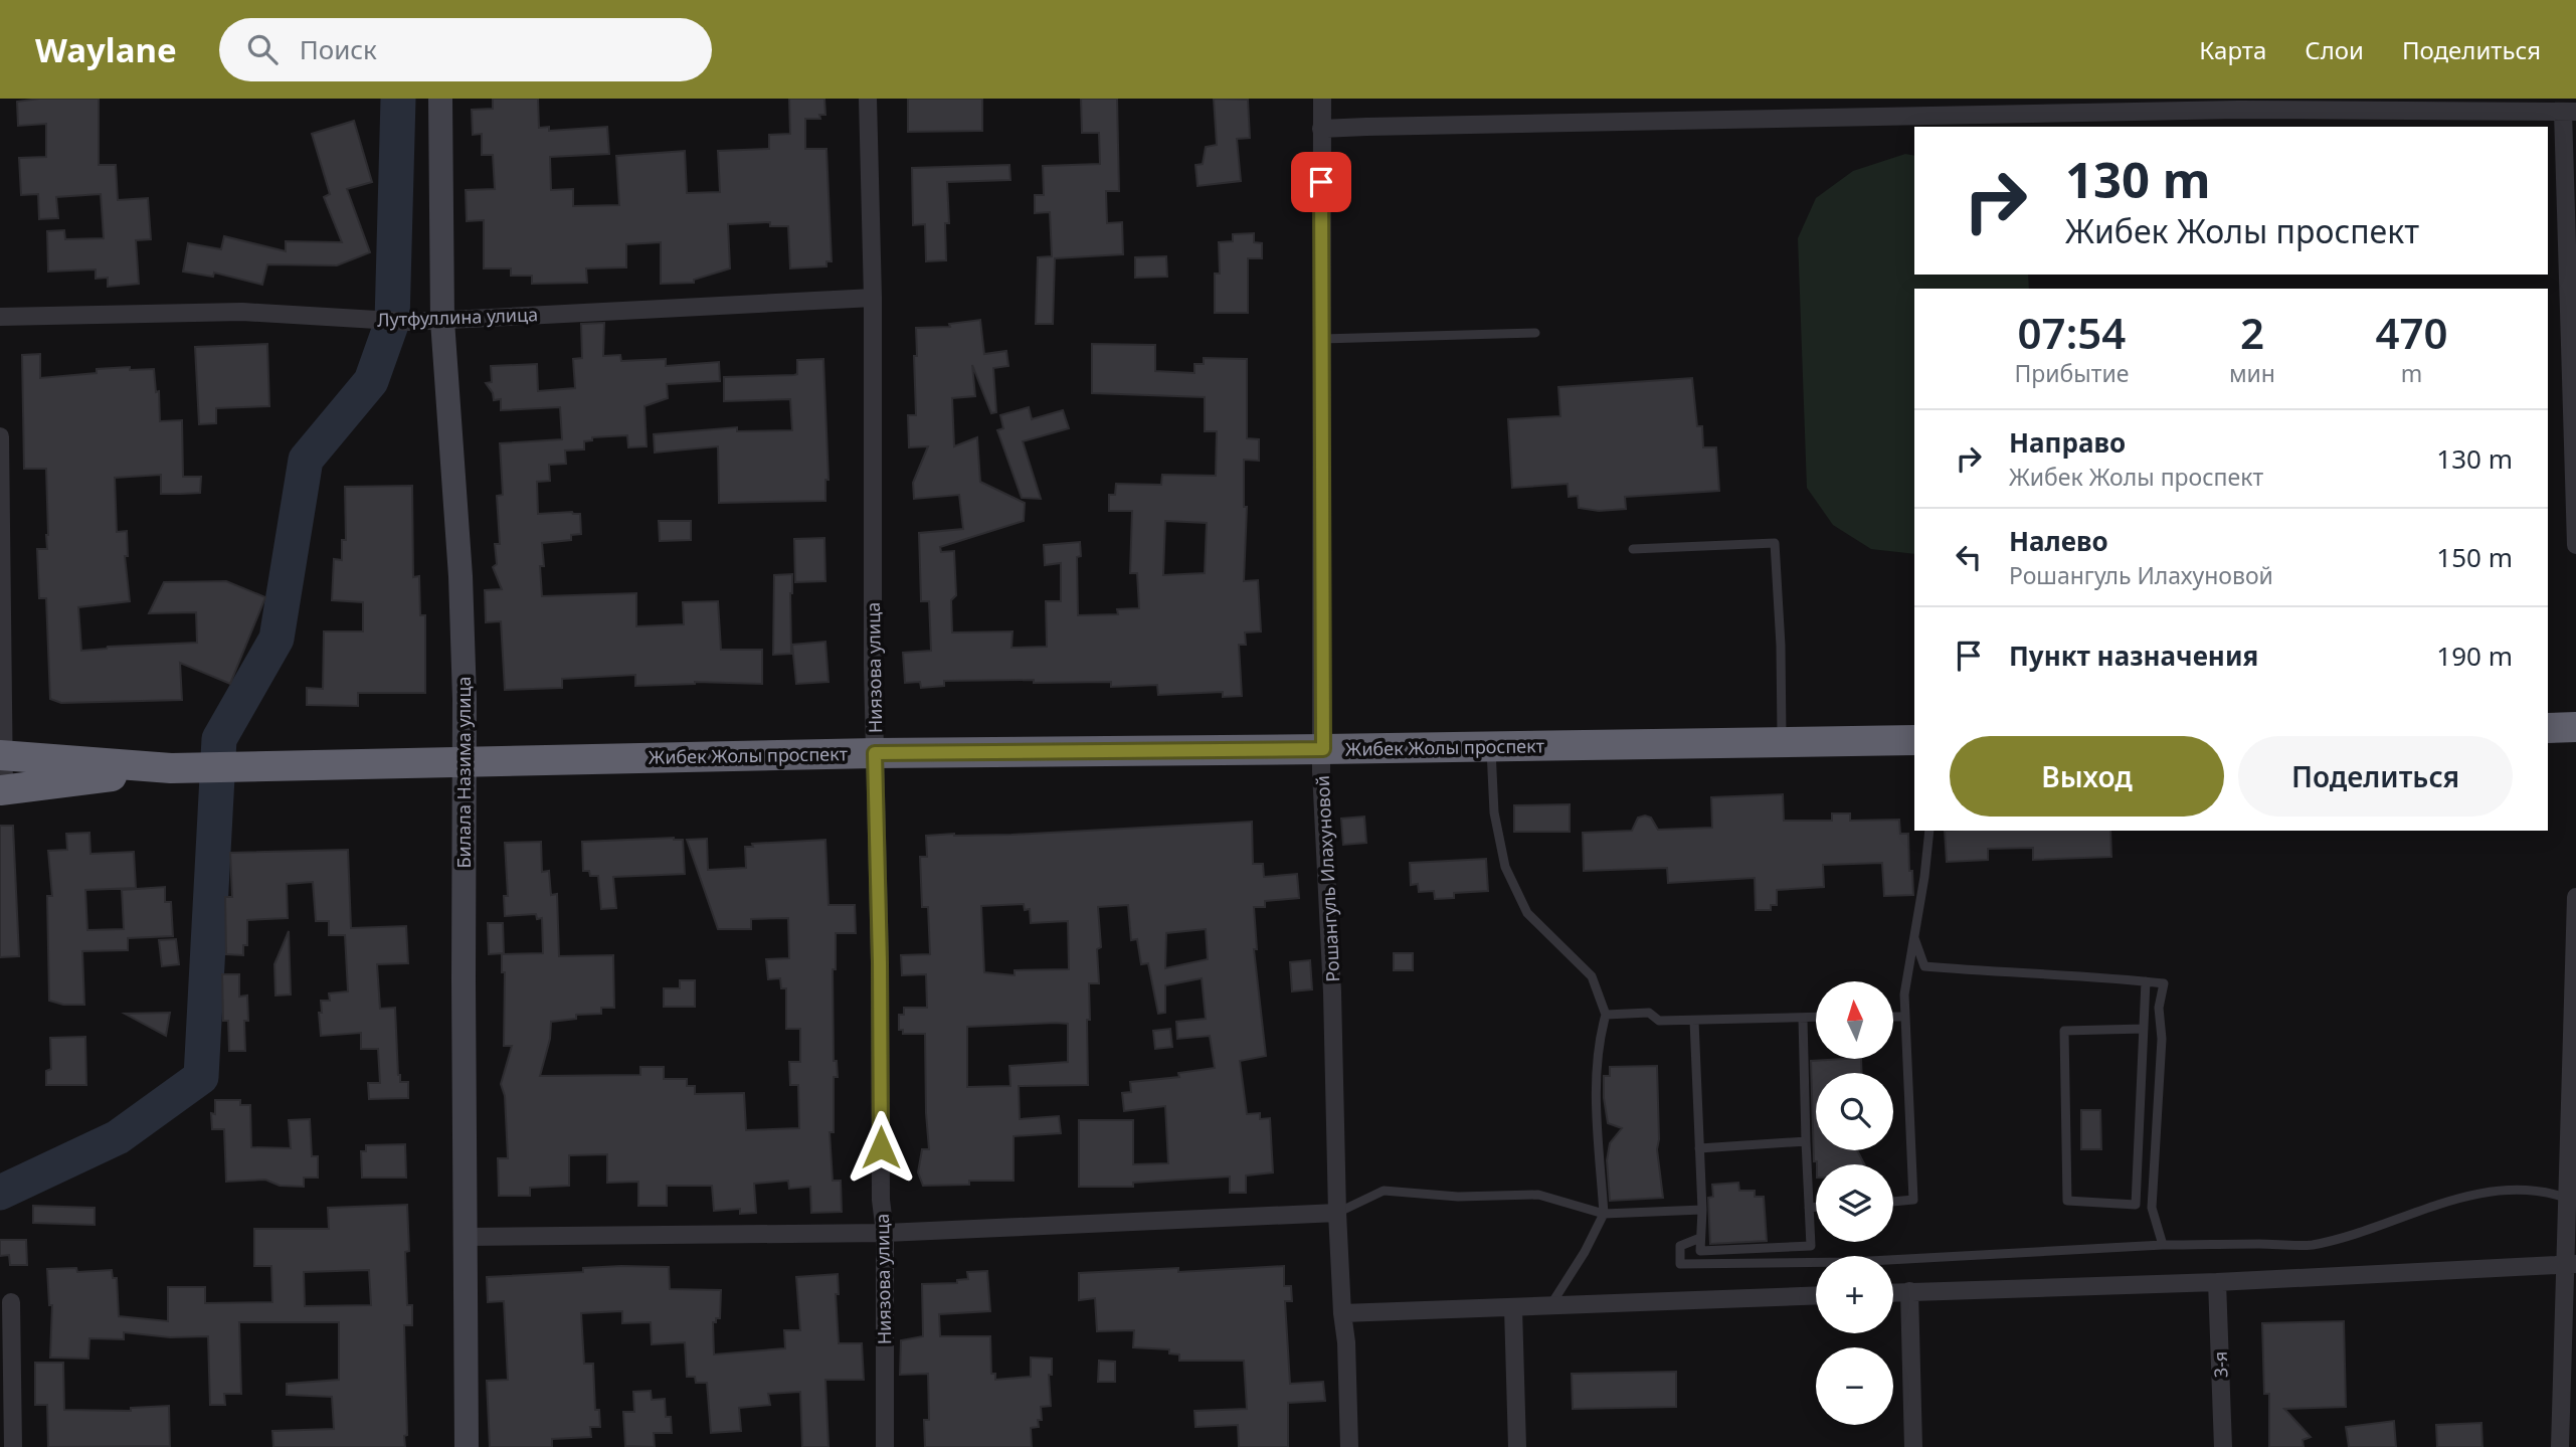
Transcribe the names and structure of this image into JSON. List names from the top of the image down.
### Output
{
  "streets": {
    "highway": ["Жибек Жолы проспект"],
    "street": [
      "Лутфуллина улица",
      "Ниязова улица",
      "Билала Назима улица",
      "Рошангуль Илахуновой",
      "3-я"
    ]
  },
  "crossings": [
    ["Лутфуллина улица", "Ниязова улица"],
    ["Лутфуллина улица", "Билала Назима улица"],
    ["Ниязова улица", "Жибек Жолы проспект"],
    ["Жибек Жолы проспект", "Билала Назима улица"],
    ["Жибек Жолы проспект", "Рошангуль Илахуновой"]
  ],
  "north": "top",
  "page": {
    "header": "Waylane",
    "search": "Поиск",
    "nav": ["Карта", "Слои", "Поделиться"],
    "turn": ["130 m", "Жибек Жолы проспект"],
    "eta": [
      "07:54",
      "Прибытие",
      "2",
      "мин",
      "470",
      "m"
    ],
    "list": [
      {
        "name": "Направо",
        "note": "Жибек Жолы проспект",
        "value": "130 m"
      },
      {
        "name": "Налево",
        "note": "Рошангуль Илахуновой",
        "value": "150 m"
      },
      {
        "name": "Пункт назначения",
        "value": "190 m"
      }
    ],
    "buttons": ["Выход", "Поделиться"],
    "map_buttons": ["+", "−"]
  }
}
